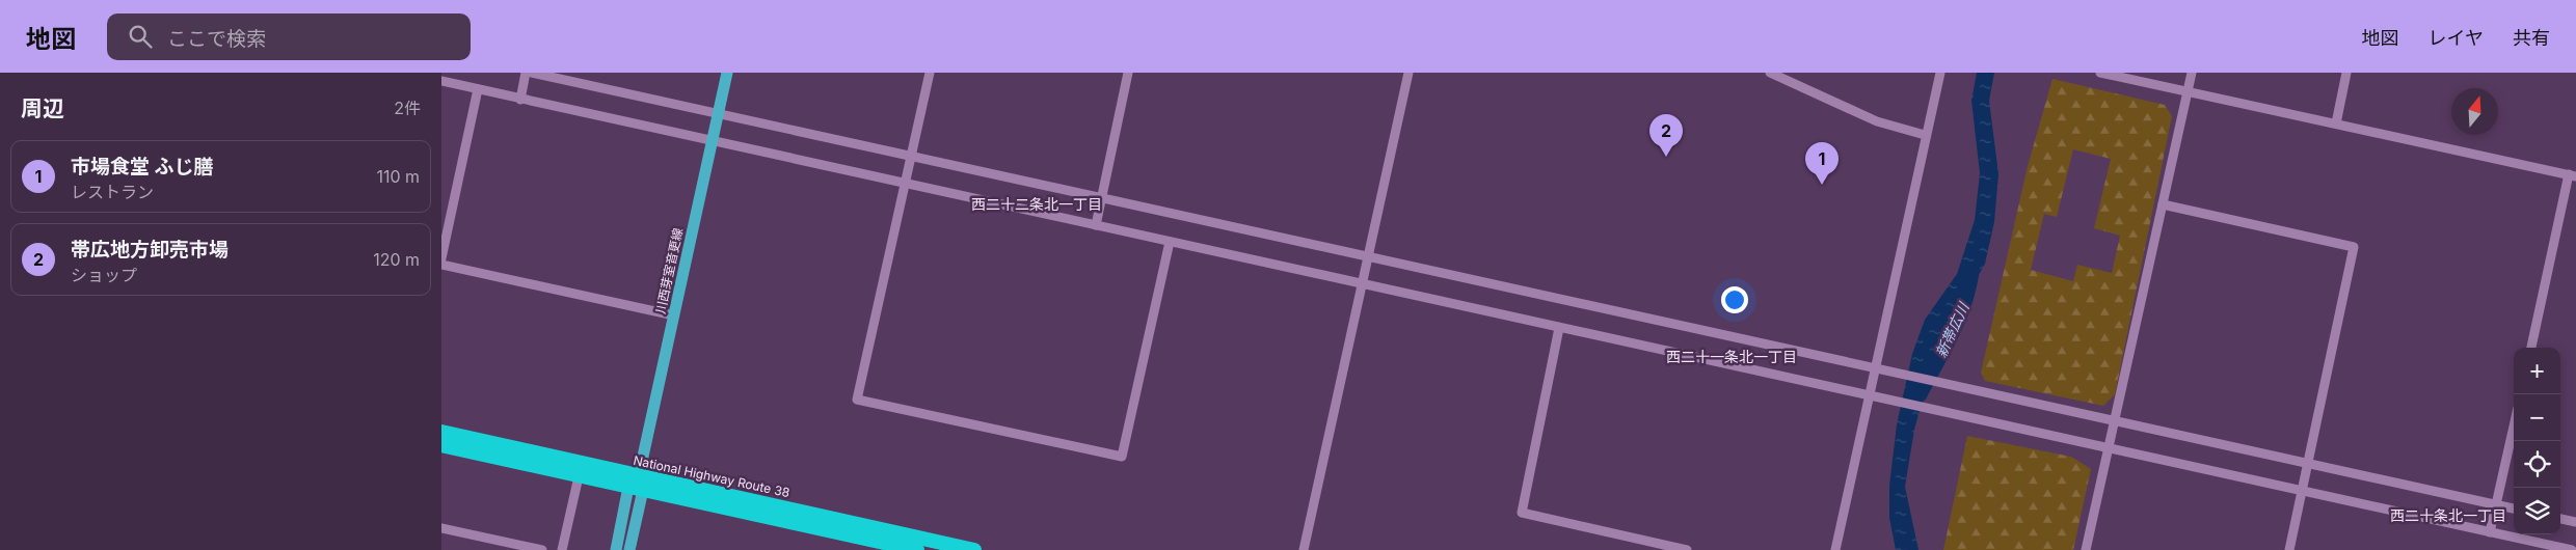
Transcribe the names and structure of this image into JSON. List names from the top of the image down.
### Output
{
  "streets": {
    "highway": ["National Highway Route 38"],
    "main road": ["川西芽室音更線"]
  },
  "crossings": [
    ["川西芽室音更線", "National Highway Route 38"]
  ],
  "districts": ["西二十二条北一丁目", "西二十一条北一丁目", "西二十条北一丁目"],
  "water": ["新帯広川"],
  "north": "top",
  "page": {
    "header": "地図",
    "search": "ここで検索",
    "nav": ["地図", "レイヤ", "共有"],
    "heading": ["周辺", "2件"],
    "pins": ["2", "1"],
    "list": [
      {
        "mark": "1",
        "name": "市場食堂 ふじ膳",
        "note": "レストラン",
        "value": "110 m"
      },
      {
        "mark": "2",
        "name": "帯広地方卸売市場",
        "note": "ショップ",
        "value": "120 m"
      }
    ],
    "map_buttons": ["+", "−"]
  }
}
